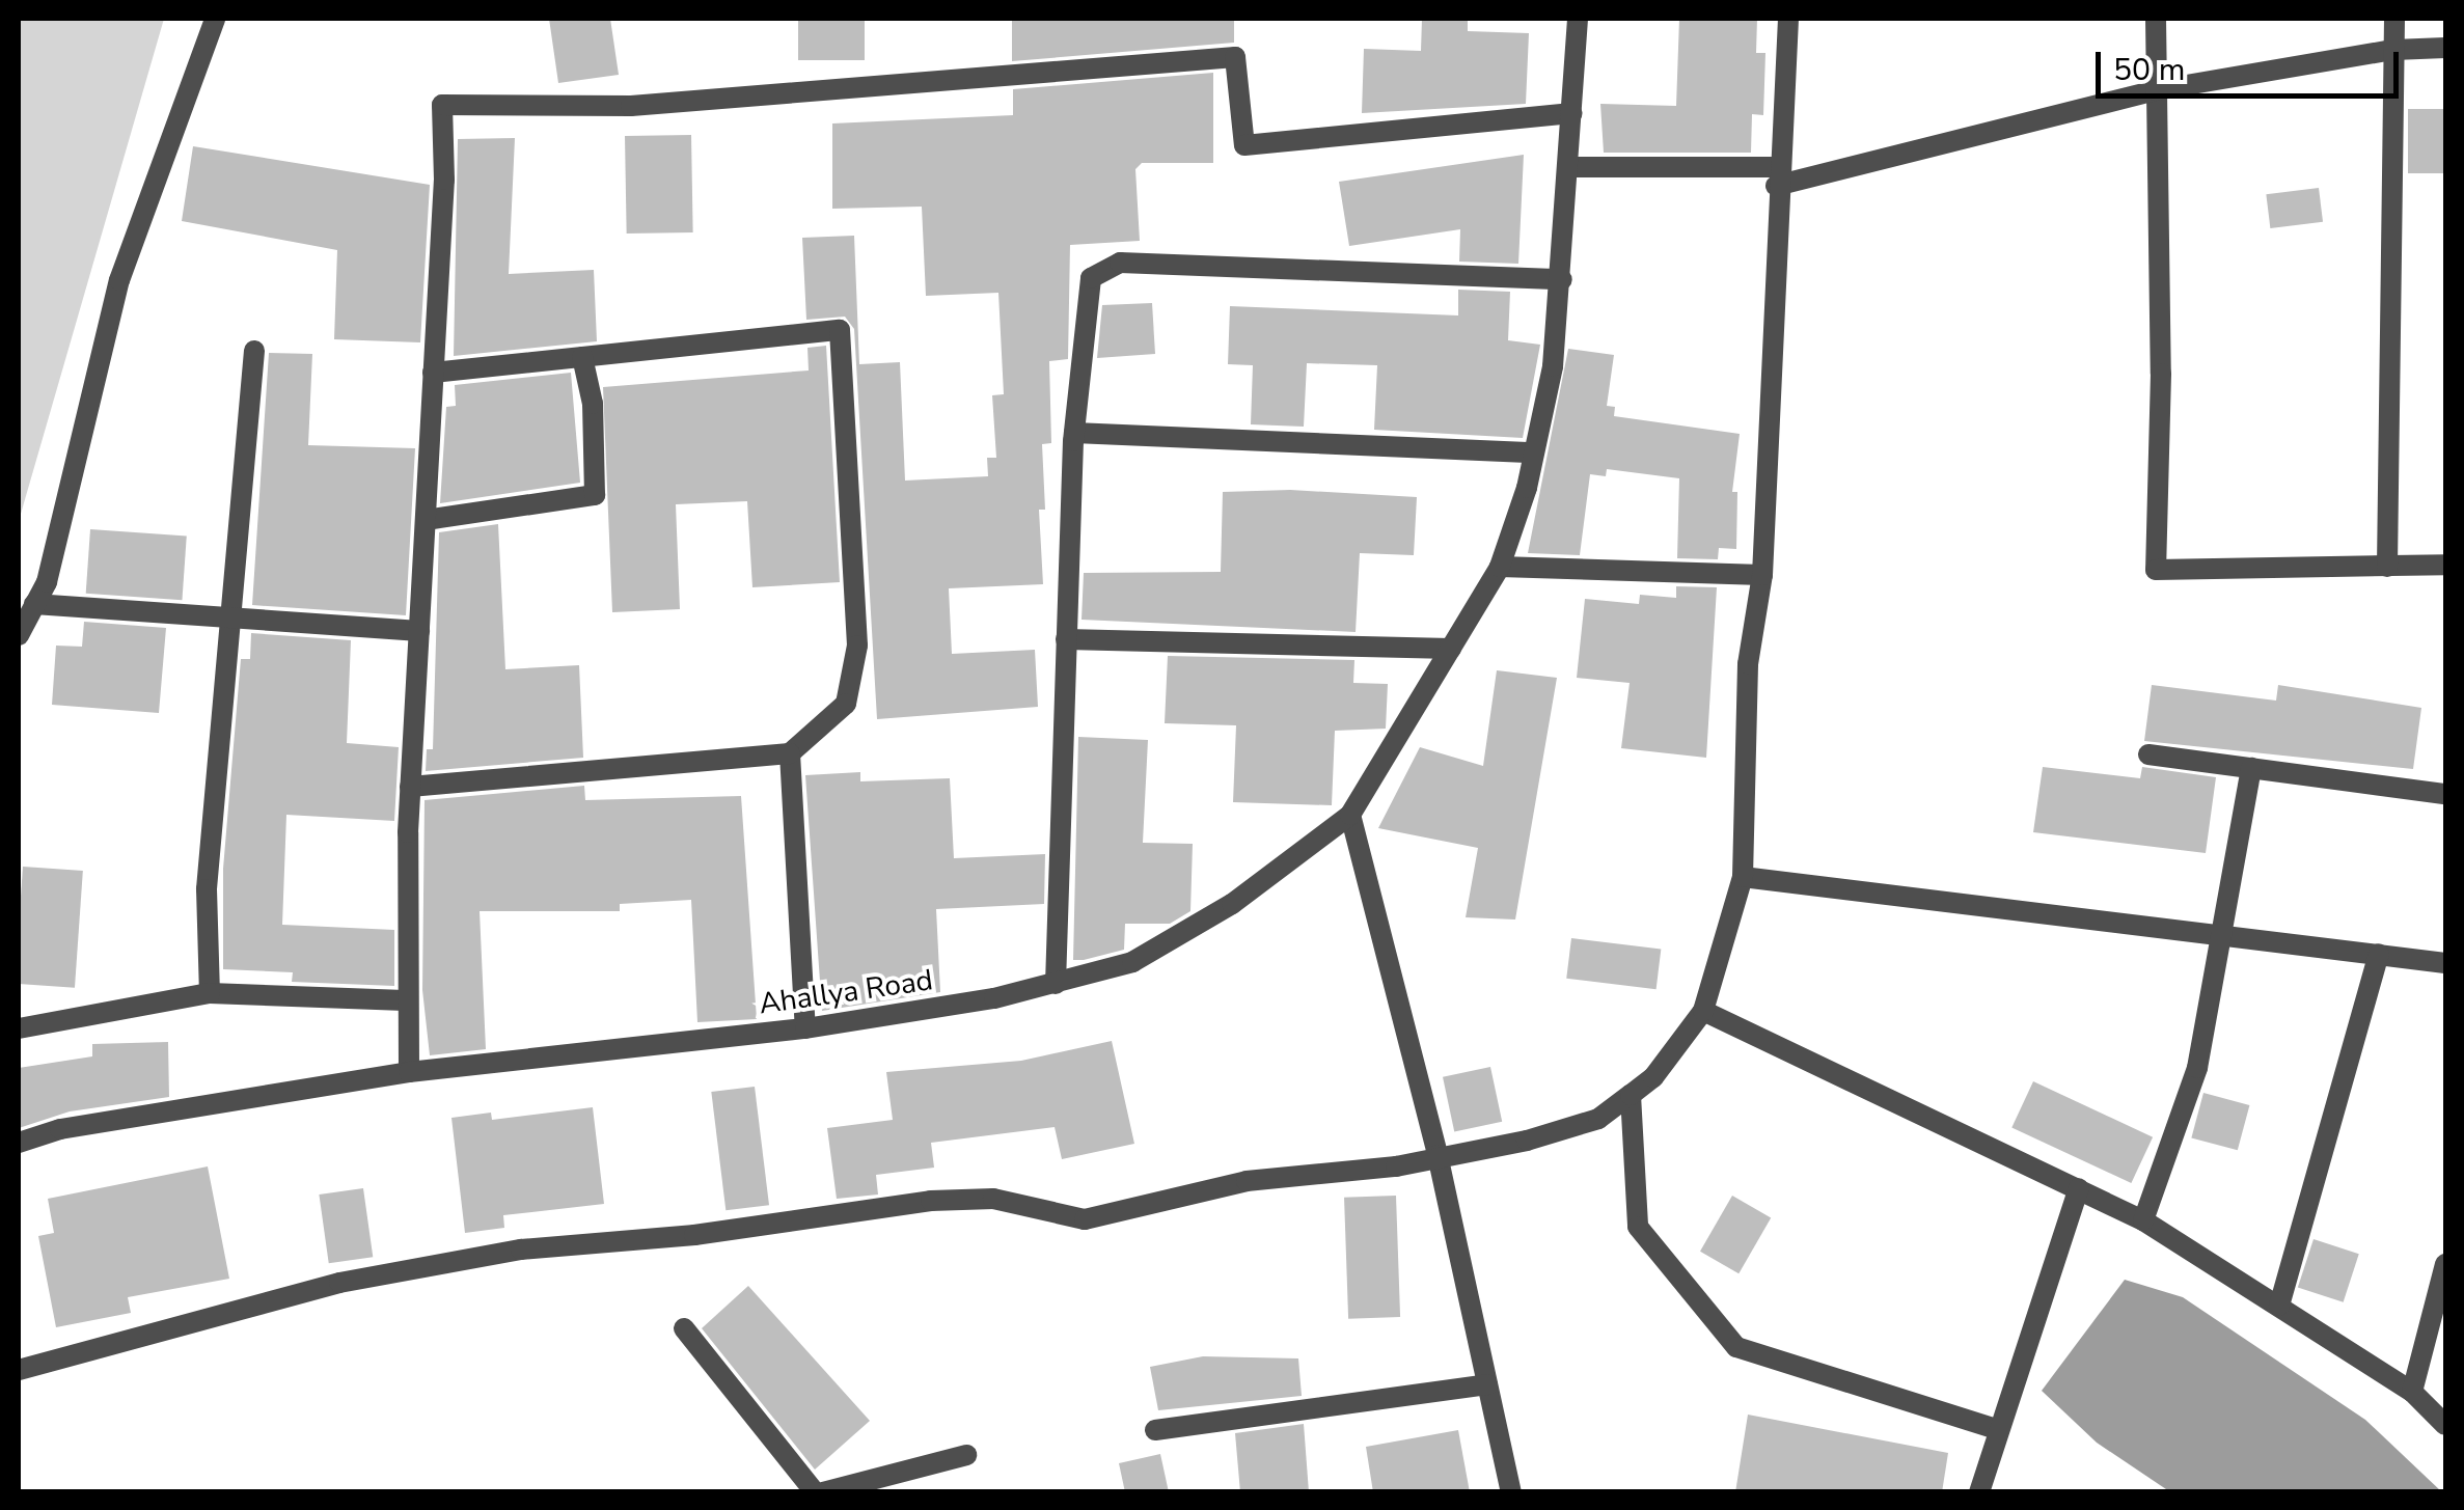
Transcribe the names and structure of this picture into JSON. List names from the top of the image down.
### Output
{
  "streets": {
    "street": ["Ahallya Road"]
  },
  "scale_bar": "50 m"
}
